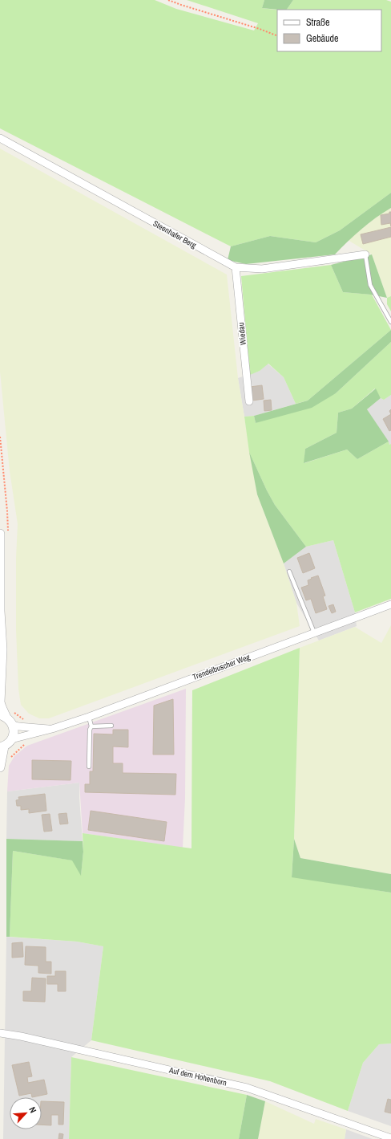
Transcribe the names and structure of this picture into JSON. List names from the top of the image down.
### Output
{
  "streets": {
    "street": [
      "Steenhafer Berg",
      "Wiedau",
      "Trendelbuscher Weg",
      "Auf dem Hohenborn"
    ]
  },
  "crossings": [
    ["Steenhafer Berg", "Wiedau"]
  ],
  "legend": ["Straße", "Gebäude"],
  "north": "top right"
}
